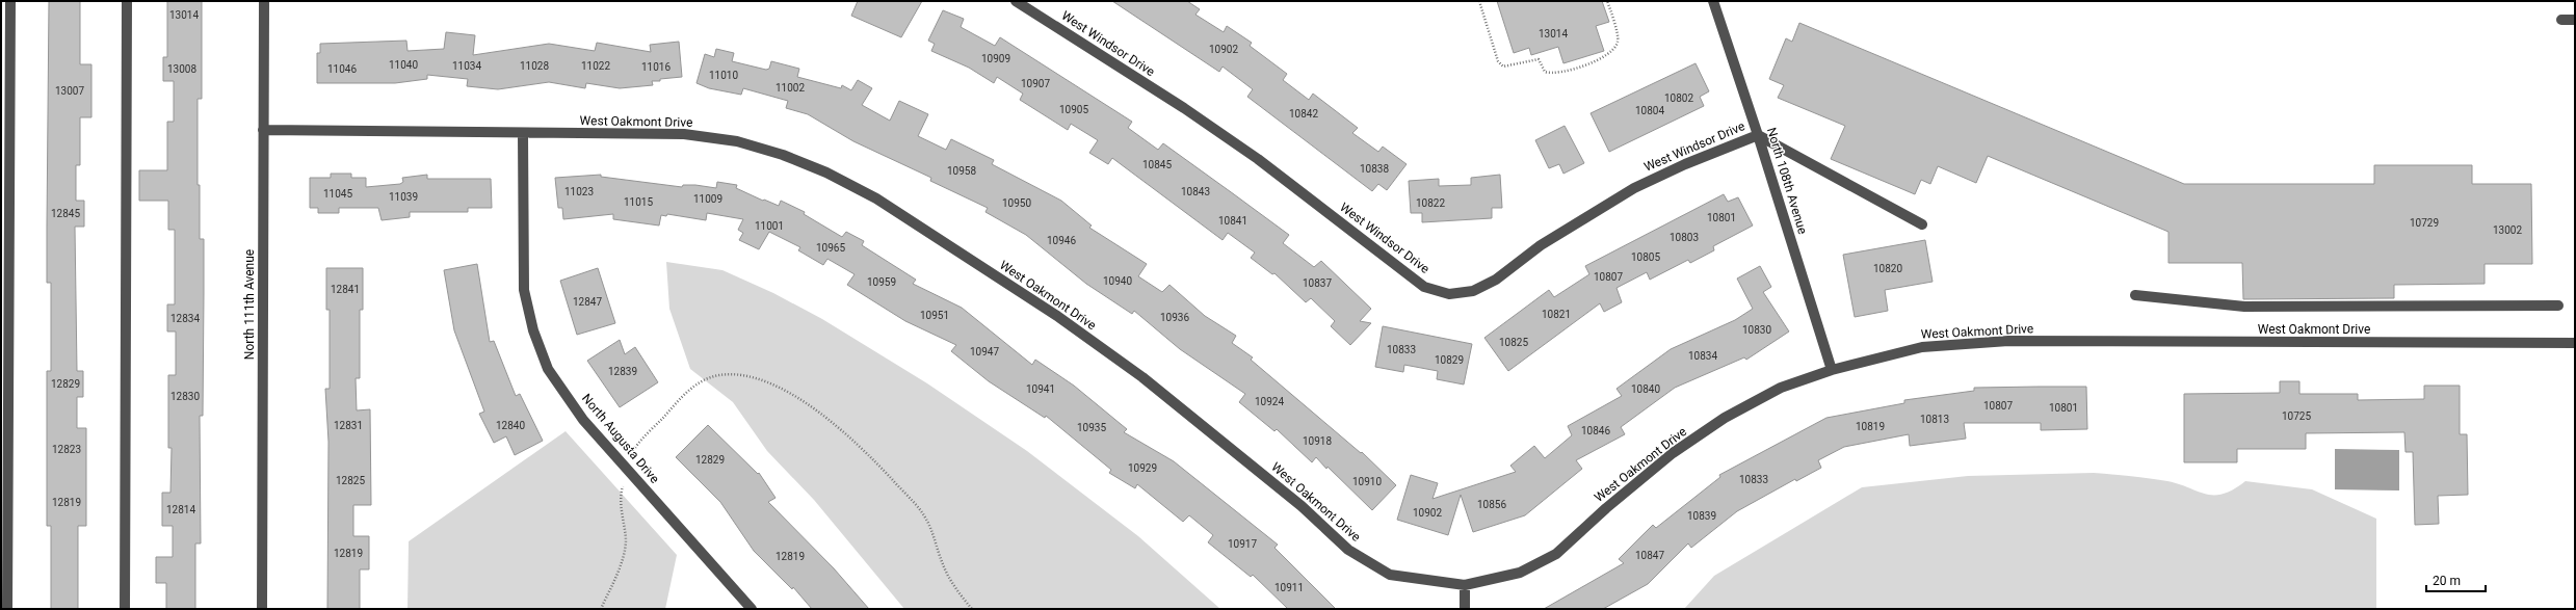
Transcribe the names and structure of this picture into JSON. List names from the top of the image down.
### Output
{
  "streets": {
    "street": [
      "West Windsor Drive",
      "West Oakmont Drive",
      "North 108th Avenue",
      "North 111th Avenue",
      "North Augusta Drive"
    ]
  },
  "crossings": [
    ["West Windsor Drive", "North 108th Avenue"],
    ["West Oakmont Drive", "North 108th Avenue"],
    ["West Oakmont Drive", "North 111th Avenue"],
    ["West Oakmont Drive", "North Augusta Drive"]
  ],
  "house_numbers": [
    "13014",
    "13014",
    "10902",
    "10909",
    "11040",
    "11034",
    "11028",
    "11022",
    "11016",
    "13008",
    "11046",
    "11010",
    "10907",
    "11002",
    "13007",
    "10802",
    "10905",
    "10804",
    "10842",
    "10845",
    "10838",
    "10958",
    "11023",
    "10843",
    "11045",
    "11039",
    "11009",
    "11015",
    "10950",
    "10822",
    "12845",
    "10801",
    "10841",
    "10729",
    "11001",
    "13002",
    "10803",
    "10946",
    "10965",
    "10805",
    "10820",
    "10807",
    "10940",
    "10959",
    "10837",
    "12841",
    "12847",
    "10821",
    "10951",
    "10936",
    "12834",
    "10830",
    "10825",
    "10833",
    "10947",
    "10834",
    "10829",
    "12839",
    "12829",
    "10941",
    "10840",
    "12830",
    "10924",
    "10807",
    "10801",
    "10725",
    "10813",
    "12831",
    "12840",
    "10819",
    "10935",
    "10846",
    "10918",
    "12823",
    "12829",
    "10929",
    "10833",
    "12825",
    "10910",
    "12819",
    "10856",
    "12814",
    "10902",
    "10839",
    "10917",
    "12819",
    "10847",
    "12819",
    "10911"
  ],
  "scale_bar": "20 m"
}
